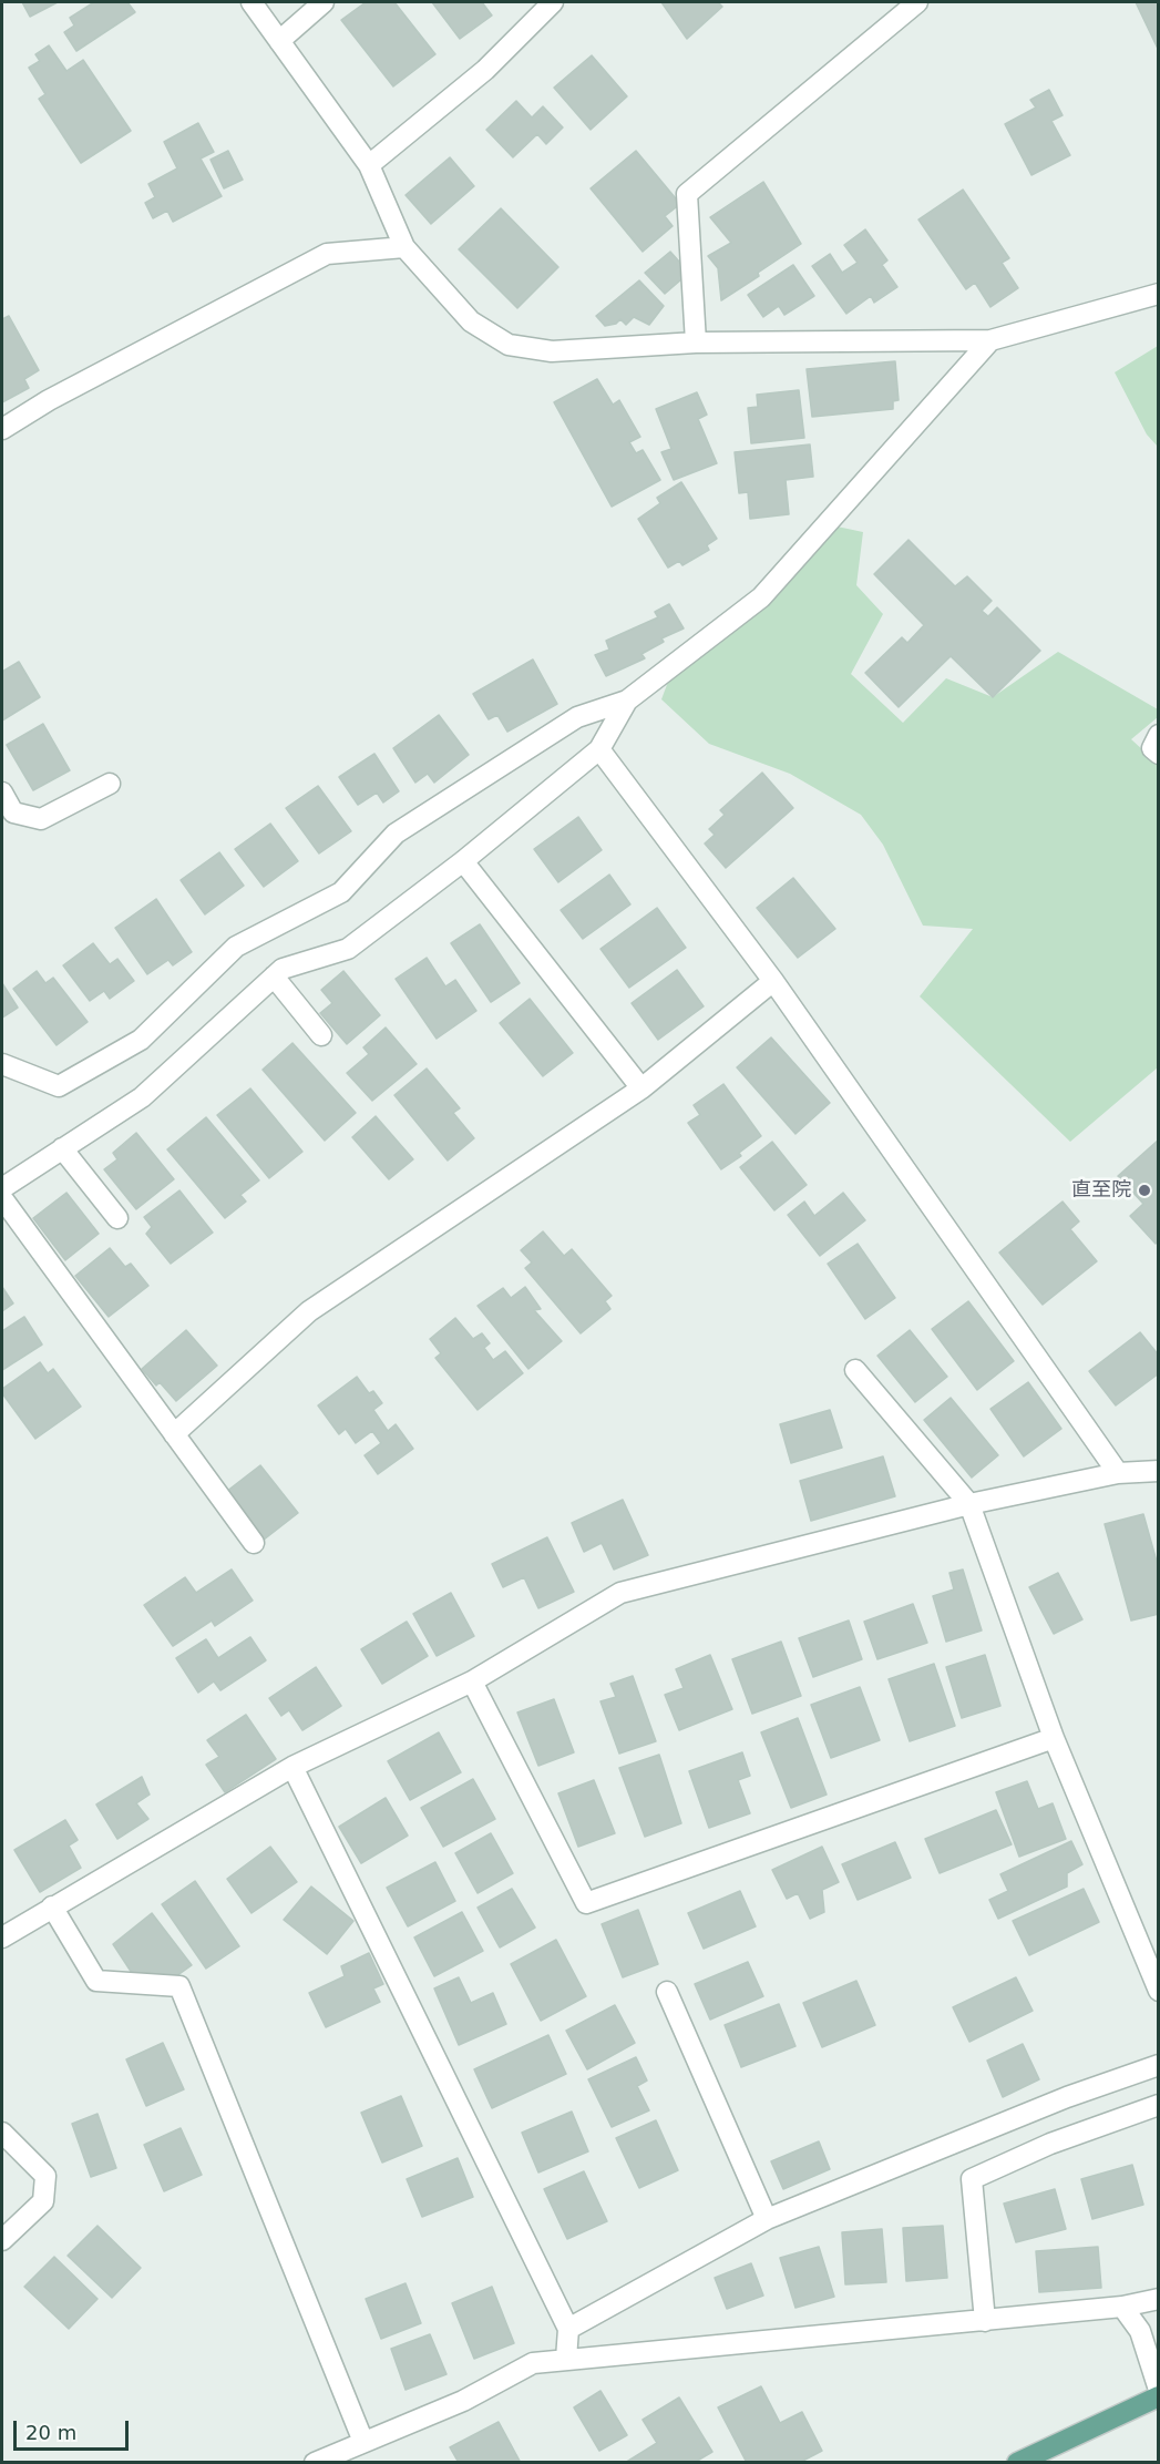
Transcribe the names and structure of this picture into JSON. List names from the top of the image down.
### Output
{
  "places": ["直至院"],
  "scale_bar": "20 m"
}
